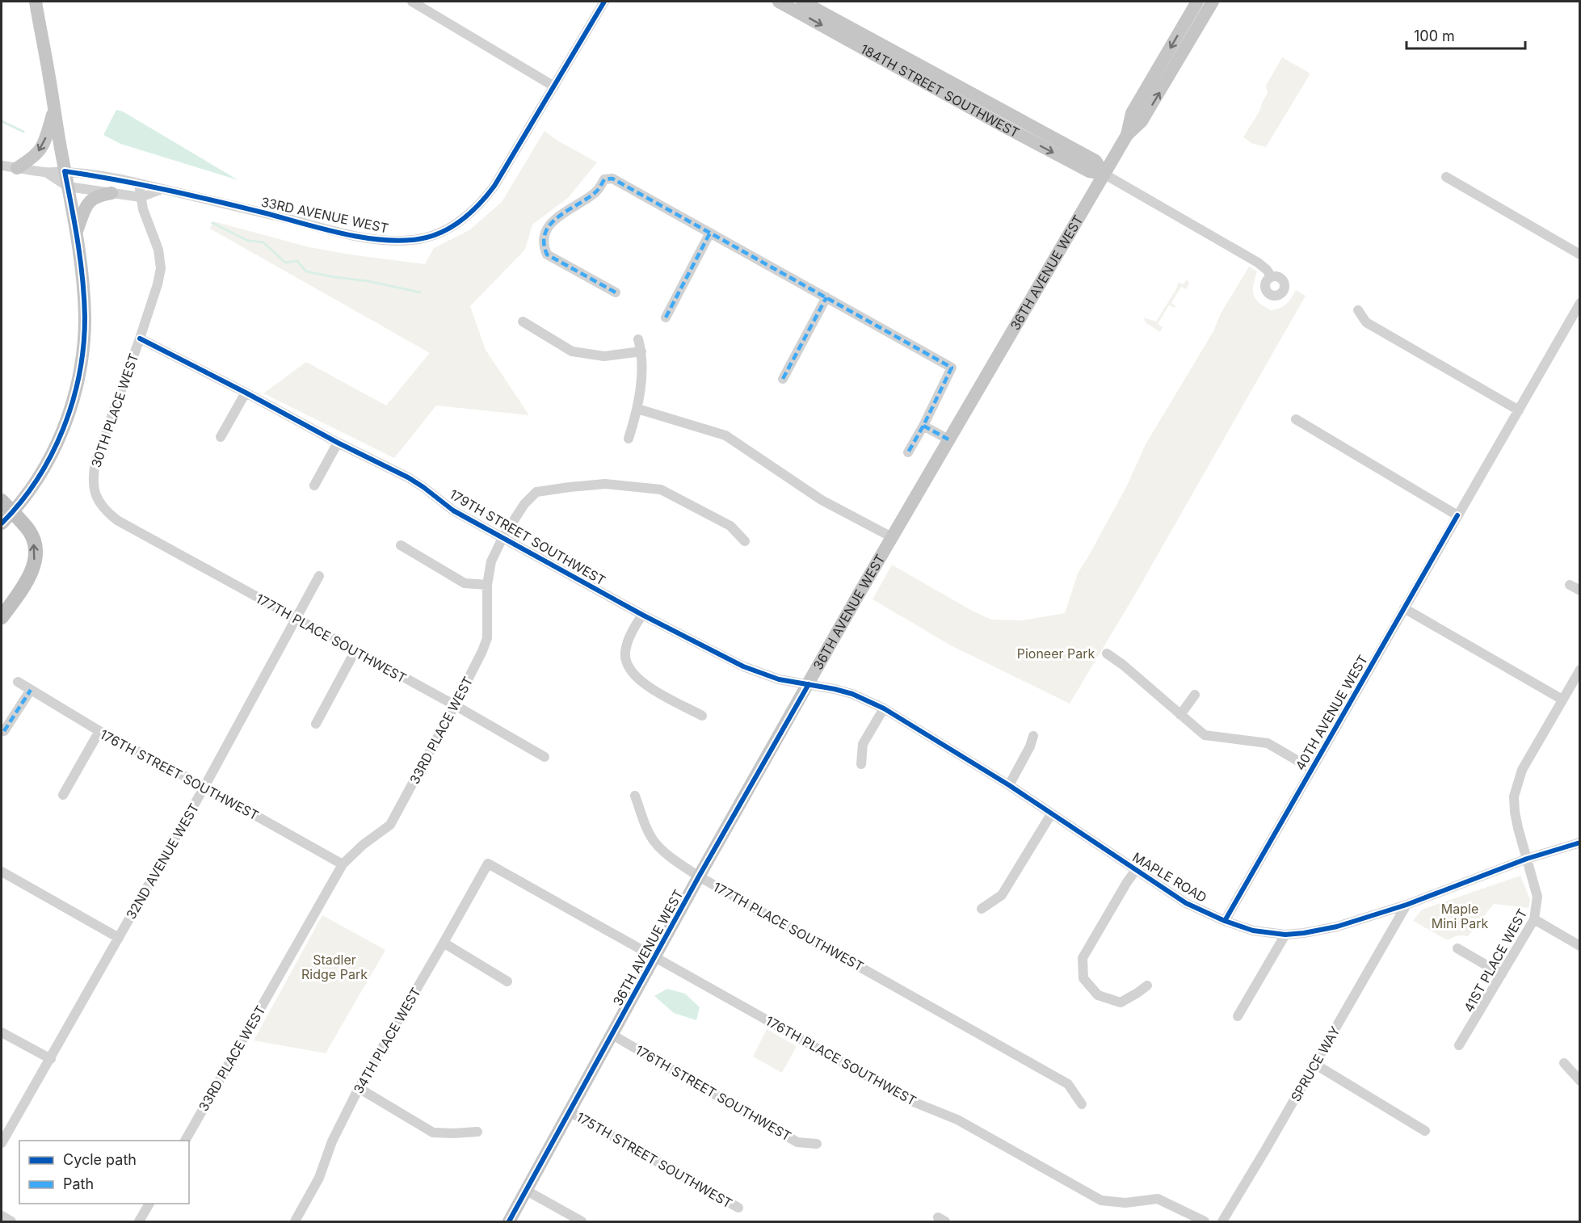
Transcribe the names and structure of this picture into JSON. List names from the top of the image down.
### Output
{
  "streets": {
    "main road": ["184TH STREET SOUTHWEST", "36TH AVENUE WEST"],
    "street": [
      "33RD AVENUE WEST",
      "30TH PLACE WEST",
      "179TH STREET SOUTHWEST",
      "177TH PLACE SOUTHWEST",
      "40TH AVENUE WEST",
      "33RD PLACE WEST",
      "176TH STREET SOUTHWEST",
      "32ND AVENUE WEST",
      "MAPLE ROAD",
      "41ST PLACE WEST",
      "34TH PLACE WEST",
      "176TH PLACE SOUTHWEST",
      "SPRUCE WAY",
      "175TH STREET SOUTHWEST"
    ]
  },
  "crossings": [
    ["184TH STREET SOUTHWEST", "36TH AVENUE WEST"],
    ["33RD AVENUE WEST", "30TH PLACE WEST"],
    ["36TH AVENUE WEST", "179TH STREET SOUTHWEST"],
    ["36TH AVENUE WEST", "177TH PLACE SOUTHWEST"],
    ["36TH AVENUE WEST", "176TH STREET SOUTHWEST"],
    ["36TH AVENUE WEST", "MAPLE ROAD"],
    ["36TH AVENUE WEST", "176TH PLACE SOUTHWEST"],
    ["36TH AVENUE WEST", "175TH STREET SOUTHWEST"],
    ["30TH PLACE WEST", "179TH STREET SOUTHWEST"],
    ["30TH PLACE WEST", "177TH PLACE SOUTHWEST"],
    ["179TH STREET SOUTHWEST", "33RD PLACE WEST"],
    ["179TH STREET SOUTHWEST", "MAPLE ROAD"],
    ["177TH PLACE SOUTHWEST", "33RD PLACE WEST"],
    ["177TH PLACE SOUTHWEST", "32ND AVENUE WEST"],
    ["40TH AVENUE WEST", "MAPLE ROAD"],
    ["33RD PLACE WEST", "176TH STREET SOUTHWEST"],
    ["176TH STREET SOUTHWEST", "32ND AVENUE WEST"],
    ["MAPLE ROAD", "41ST PLACE WEST"],
    ["MAPLE ROAD", "SPRUCE WAY"],
    ["34TH PLACE WEST", "176TH PLACE SOUTHWEST"]
  ],
  "parks": ["Pioneer Park", "Maple Mini Park", "Stadler Ridge Park"],
  "legend": ["Cycle path", "Path"],
  "scale_bar": "100 m"
}
